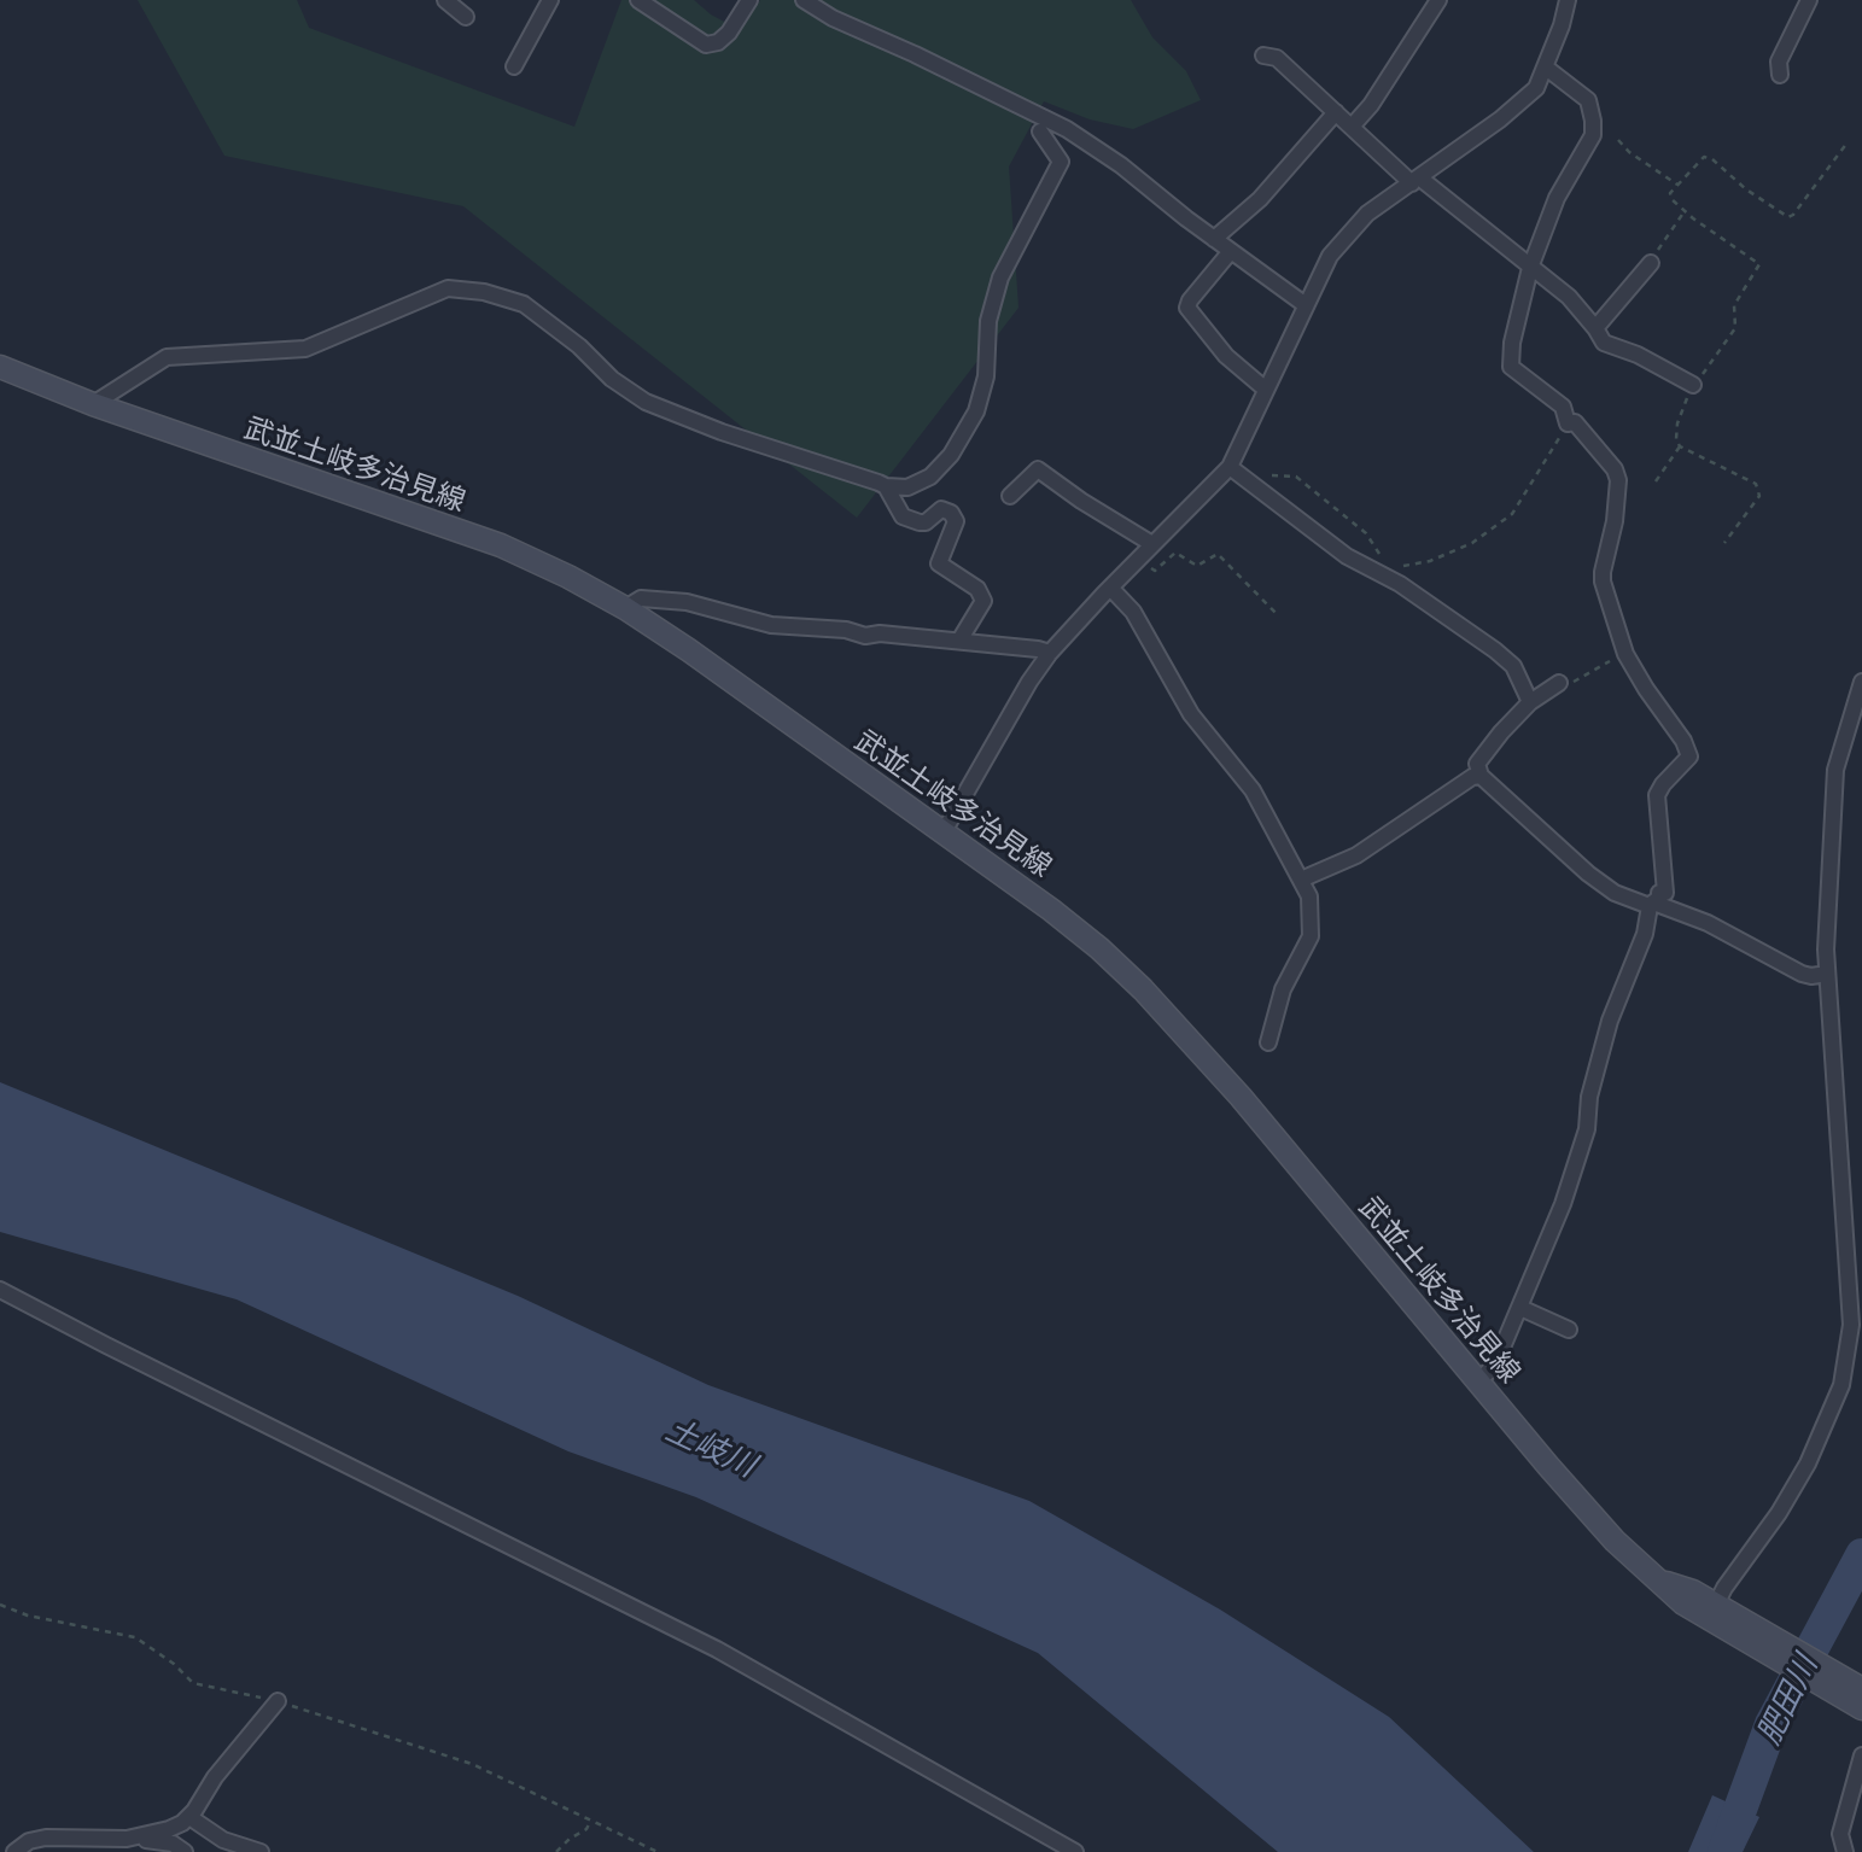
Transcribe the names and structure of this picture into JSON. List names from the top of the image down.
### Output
{
  "streets": {
    "main road": ["武並土岐多治見線"]
  },
  "water": ["土岐川", "肥田川"]
}
